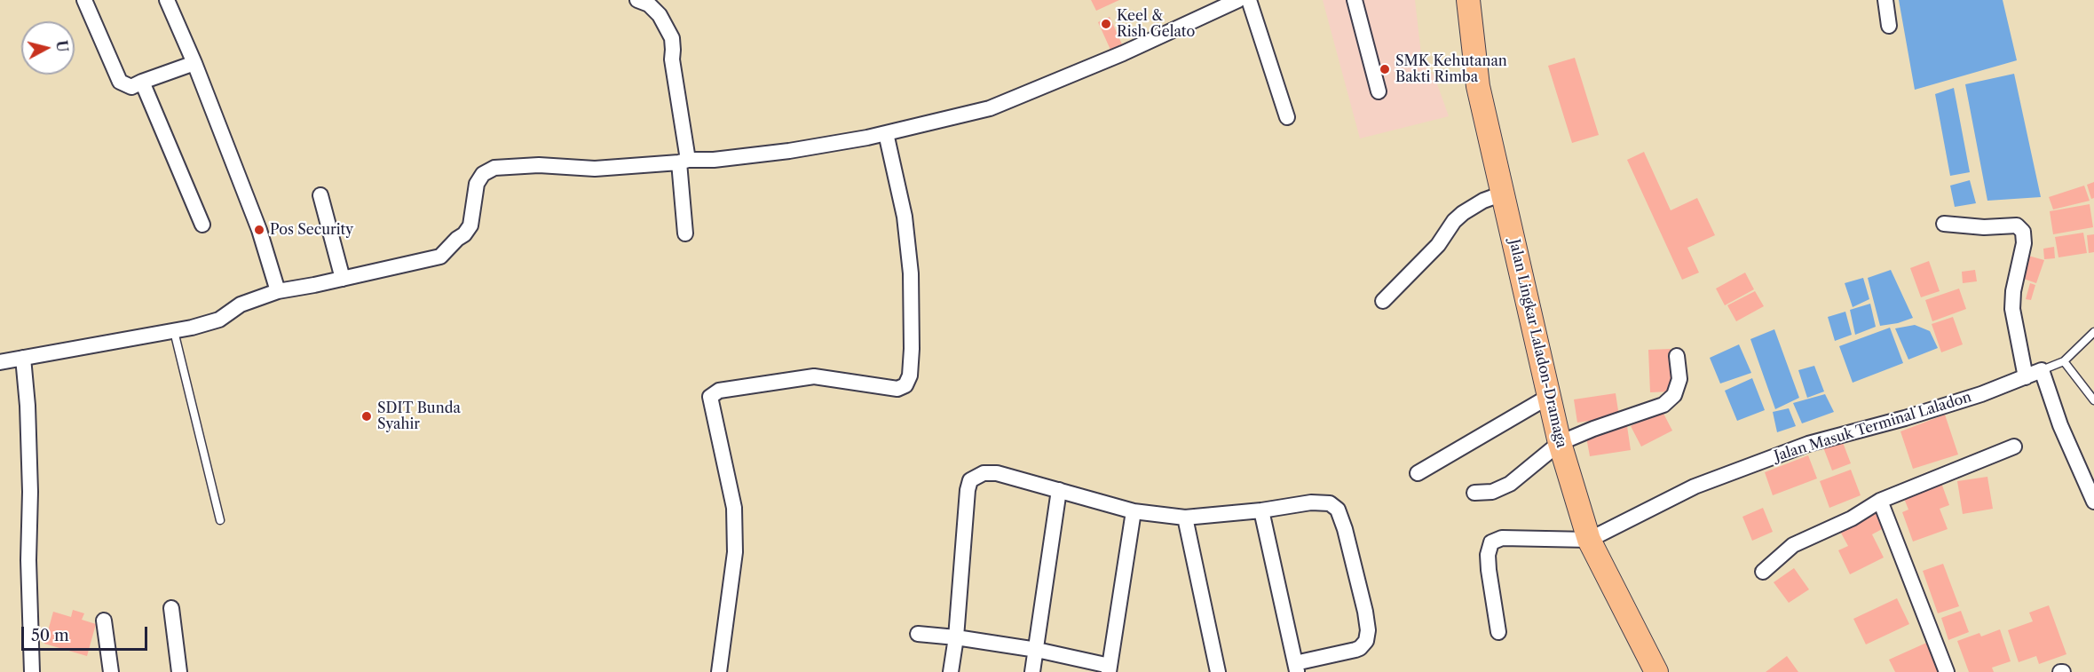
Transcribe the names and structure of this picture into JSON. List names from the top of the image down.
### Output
{
  "streets": {
    "main road": ["Jalan Lingkar Laladon-Dramaga"],
    "street": ["Jalan Masuk Terminal Laladon"]
  },
  "crossings": [
    ["Jalan Lingkar Laladon-Dramaga", "Jalan Masuk Terminal Laladon"]
  ],
  "places": [
    "Keel & Rish Gelato",
    "SMK Kehutanan Bakti Rimba",
    "Pos Security",
    "SDIT Bunda Syahir"
  ],
  "scale_bar": "50 m",
  "north": "right"
}
